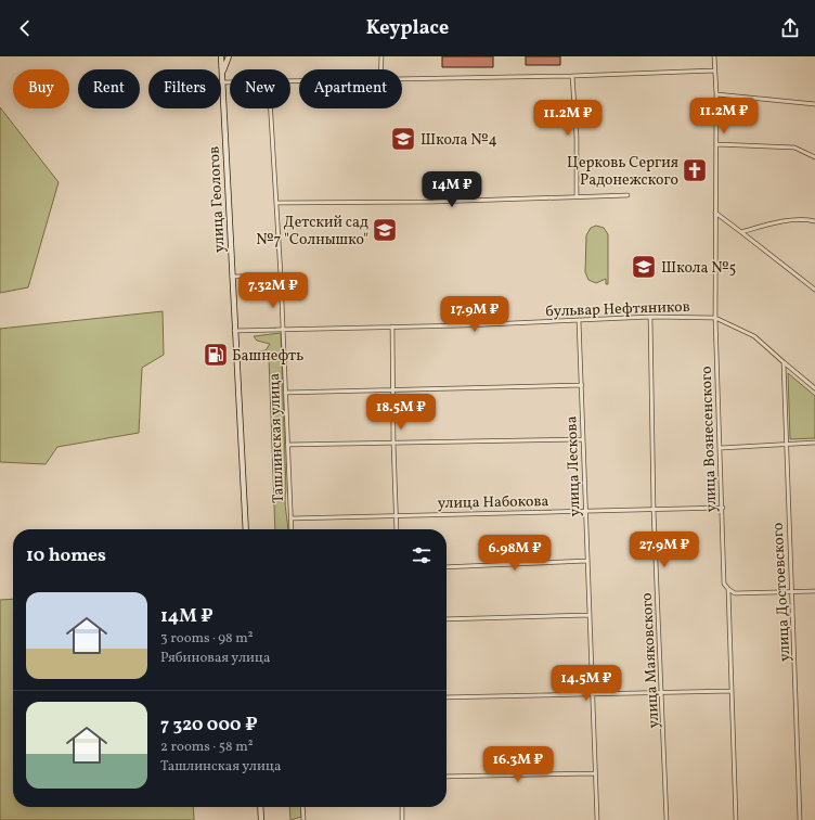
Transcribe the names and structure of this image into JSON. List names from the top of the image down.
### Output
{
  "streets": {
    "main road": ["улица Геологов"],
    "street": [
      "бульвар Нефтяников",
      "Ташлинская улица",
      "улица Вознесенского",
      "улица Лескова",
      "улица Набокова",
      "улица Достоевского",
      "улица Маяковского"
    ]
  },
  "crossings": [
    ["улица Геологов", "бульвар Нефтяников"],
    ["бульвар Нефтяников", "Ташлинская улица"],
    ["бульвар Нефтяников", "улица Вознесенского"],
    ["бульвар Нефтяников", "улица Лескова"],
    ["бульвар Нефтяников", "улица Маяковского"],
    ["Ташлинская улица", "улица Набокова"],
    ["улица Вознесенского", "улица Набокова"],
    ["улица Лескова", "улица Набокова"],
    ["улица Набокова", "улица Маяковского"]
  ],
  "places": {
    "school or university": ["Школа №4", "Детский сад №7 \"Солнышко\"", "Школа №5"],
    "church": ["Церковь Сергия Радонежского"],
    "fuel station": ["Башнефть"]
  },
  "page": {
    "header": "Keyplace",
    "chip": [
      "Buy",
      "Rent",
      "Filters",
      "New",
      "Apartment"
    ],
    "price": [
      "11.2M ₽",
      "11.2M ₽",
      "14M ₽",
      "7.32M ₽",
      "17.9M ₽",
      "18.5M ₽",
      "27.9M ₽",
      "6.98M ₽",
      "14.5M ₽",
      "16.3M ₽"
    ],
    "heading": "10 homes",
    "list": [
      {
        "name": "14M ₽",
        "note": "3 rooms · 98 m² · Рябиновая улица"
      },
      {
        "name": "7 320 000 ₽",
        "note": "2 rooms · 58 m² · Ташлинская улица"
      }
    ]
  }
}
